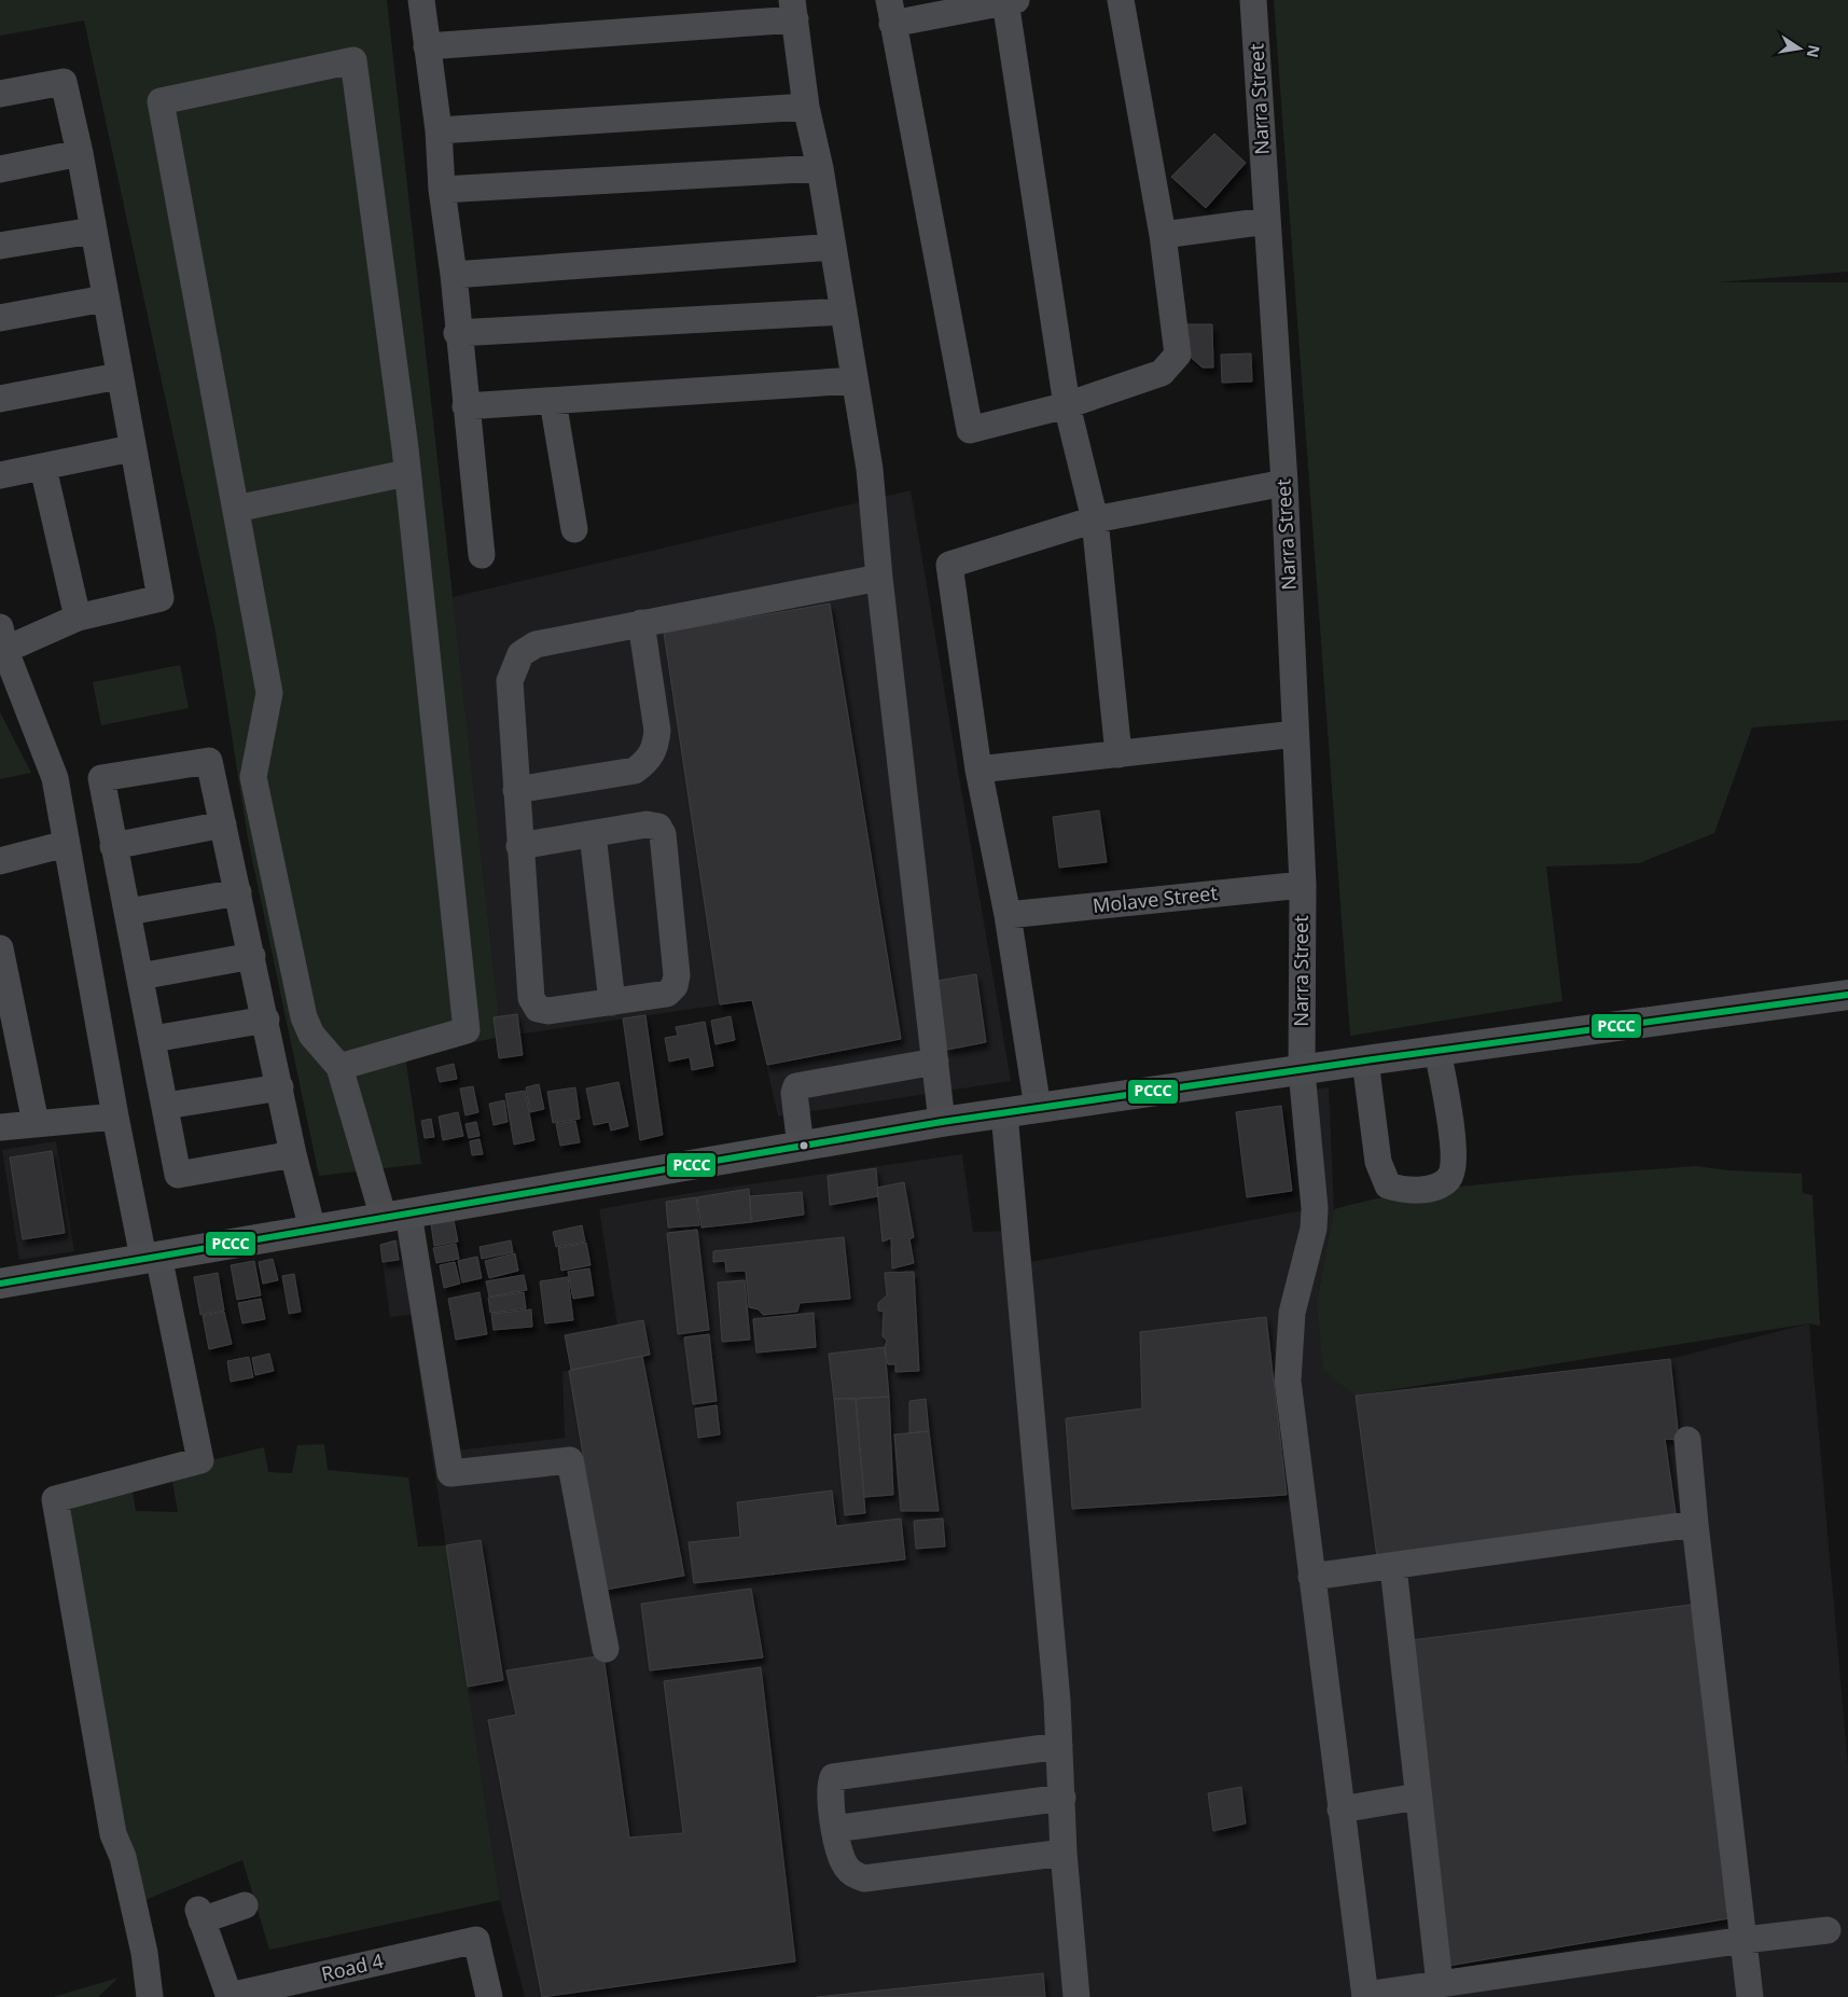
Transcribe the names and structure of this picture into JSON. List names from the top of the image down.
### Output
{
  "streets": {
    "street": ["Narra Street", "Molave Street", "Road 4"]
  },
  "crossings": [
    ["Narra Street", "Molave Street"]
  ],
  "lines": ["transit line PCCC"],
  "north": "right"
}
